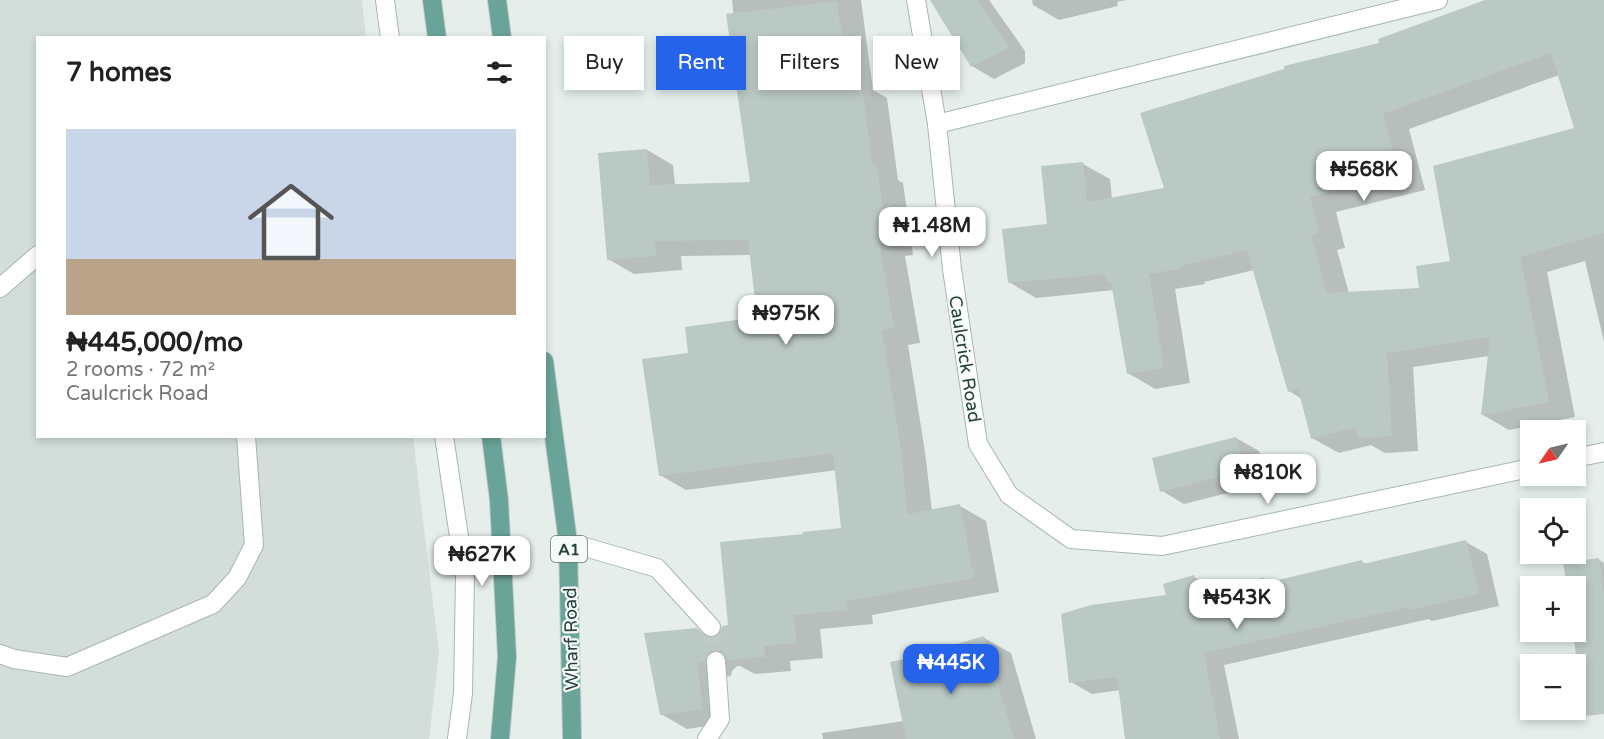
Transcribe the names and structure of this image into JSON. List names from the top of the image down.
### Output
{
  "streets": {
    "main road": ["A1", "Wharf Road"],
    "street": ["Caulcrick Road"]
  },
  "north": "bottom left",
  "page": {
    "chip": [
      "Buy",
      "Rent",
      "Filters",
      "New"
    ],
    "heading": "7 homes",
    "list": [
      {
        "name": "₦445,000/mo",
        "note": "2 rooms · 72 m² · Caulcrick Road"
      }
    ],
    "price": [
      "₦568K",
      "₦1.48M",
      "₦975K",
      "₦810K",
      "₦627K",
      "₦543K",
      "₦445K"
    ],
    "map_buttons": ["+", "−"]
  }
}
